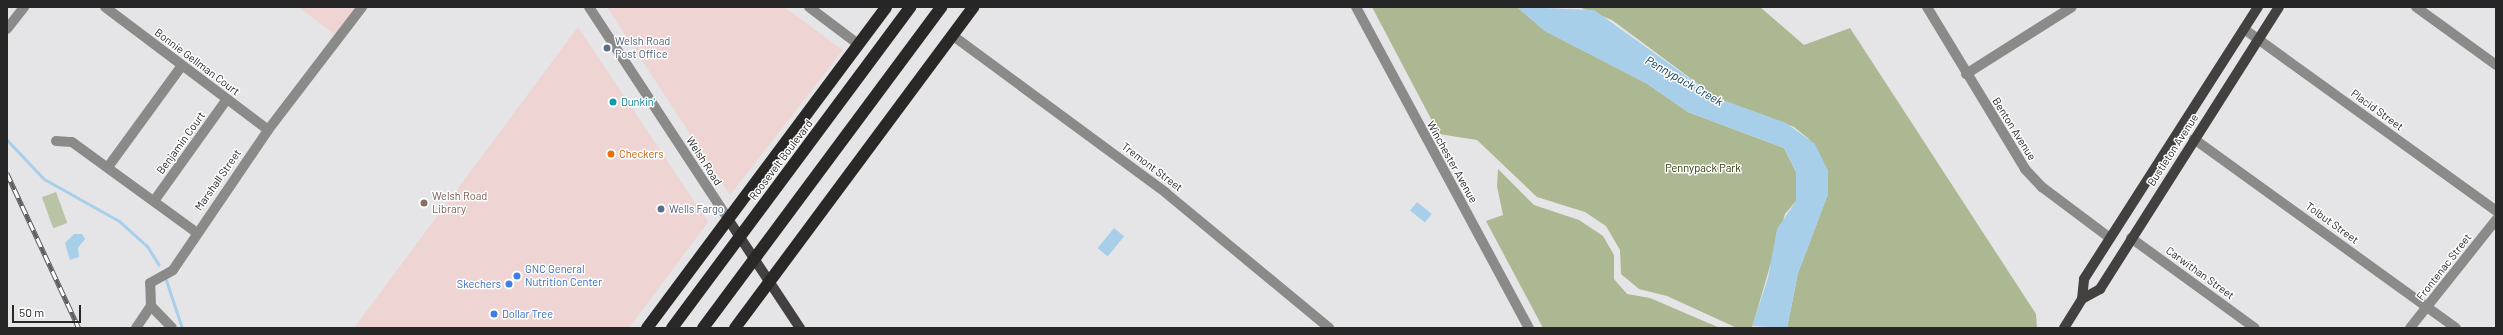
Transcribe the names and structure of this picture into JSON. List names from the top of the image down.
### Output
{
  "streets": {
    "highway": ["Roosevelt Boulevard"],
    "main road": ["Bustleton Avenue", "Welsh Road"],
    "street": [
      "Bonnie Gellman Court",
      "Placid Street",
      "Benton Avenue",
      "Benjamin Court",
      "Winchester Avenue",
      "Tremont Street",
      "Marshall Street",
      "Tolbut Street",
      "Frontenac Street",
      "Carwithan Street"
    ]
  },
  "crossings": [
    ["Bonnie Gellman Court", "Benjamin Court"],
    ["Bonnie Gellman Court", "Marshall Street"],
    ["Placid Street", "Bustleton Avenue"],
    ["Benton Avenue", "Bustleton Avenue"],
    ["Bustleton Avenue", "Tolbut Street"],
    ["Bustleton Avenue", "Carwithan Street"],
    ["Roosevelt Boulevard", "Welsh Road"],
    ["Tolbut Street", "Frontenac Street"]
  ],
  "water": ["Pennypack Creek"],
  "parks": ["Pennypack Park"],
  "places": [
    "Welsh Road Post Office",
    "Dunkin'",
    "Checkers",
    "Welsh Road Library",
    "Wells Fargo",
    "GNC General Nutrition Center",
    "Skechers",
    "Dollar Tree"
  ],
  "scale_bar": "50 m"
}
